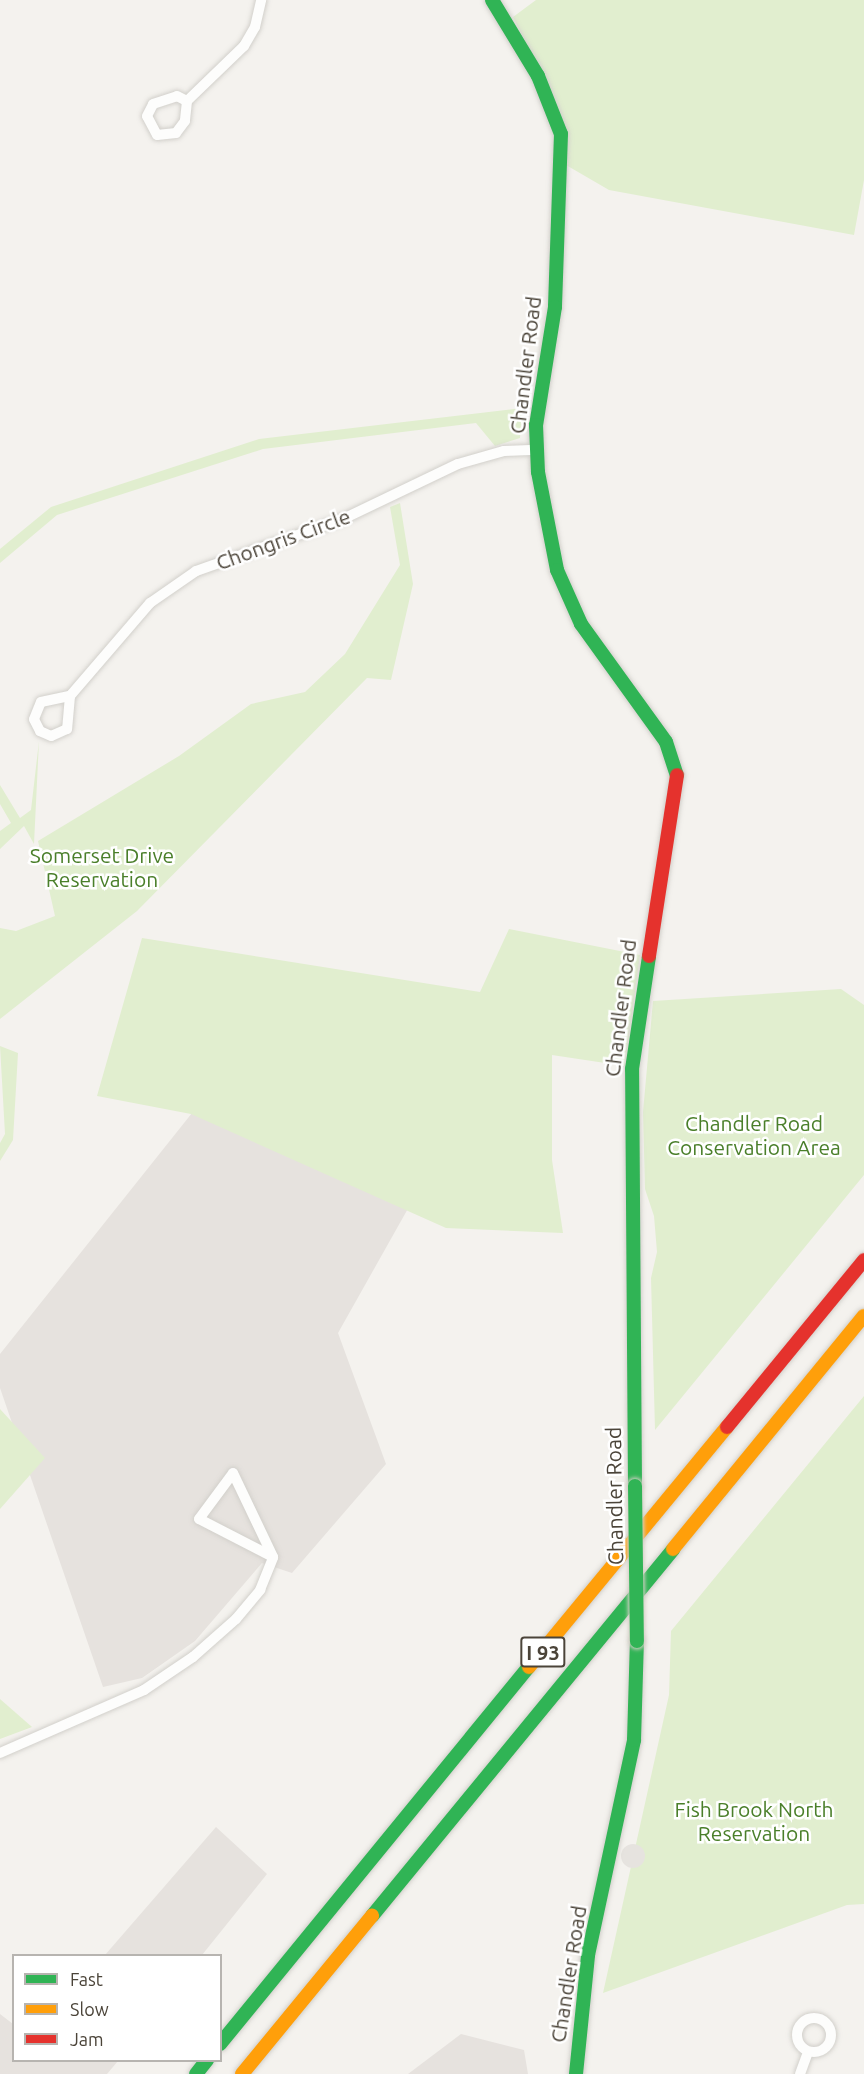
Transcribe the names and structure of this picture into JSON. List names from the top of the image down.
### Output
{
  "streets": {
    "main road": ["Chandler Road", "I 93"],
    "street": ["Chongris Circle"]
  },
  "crossings": [
    ["Chandler Road", "Chongris Circle"]
  ],
  "parks": ["Somerset Drive Reservation", "Chandler Road Conservation Area", "Fish Brook North Reservation"],
  "legend": ["Fast", "Slow", "Jam"]
}
